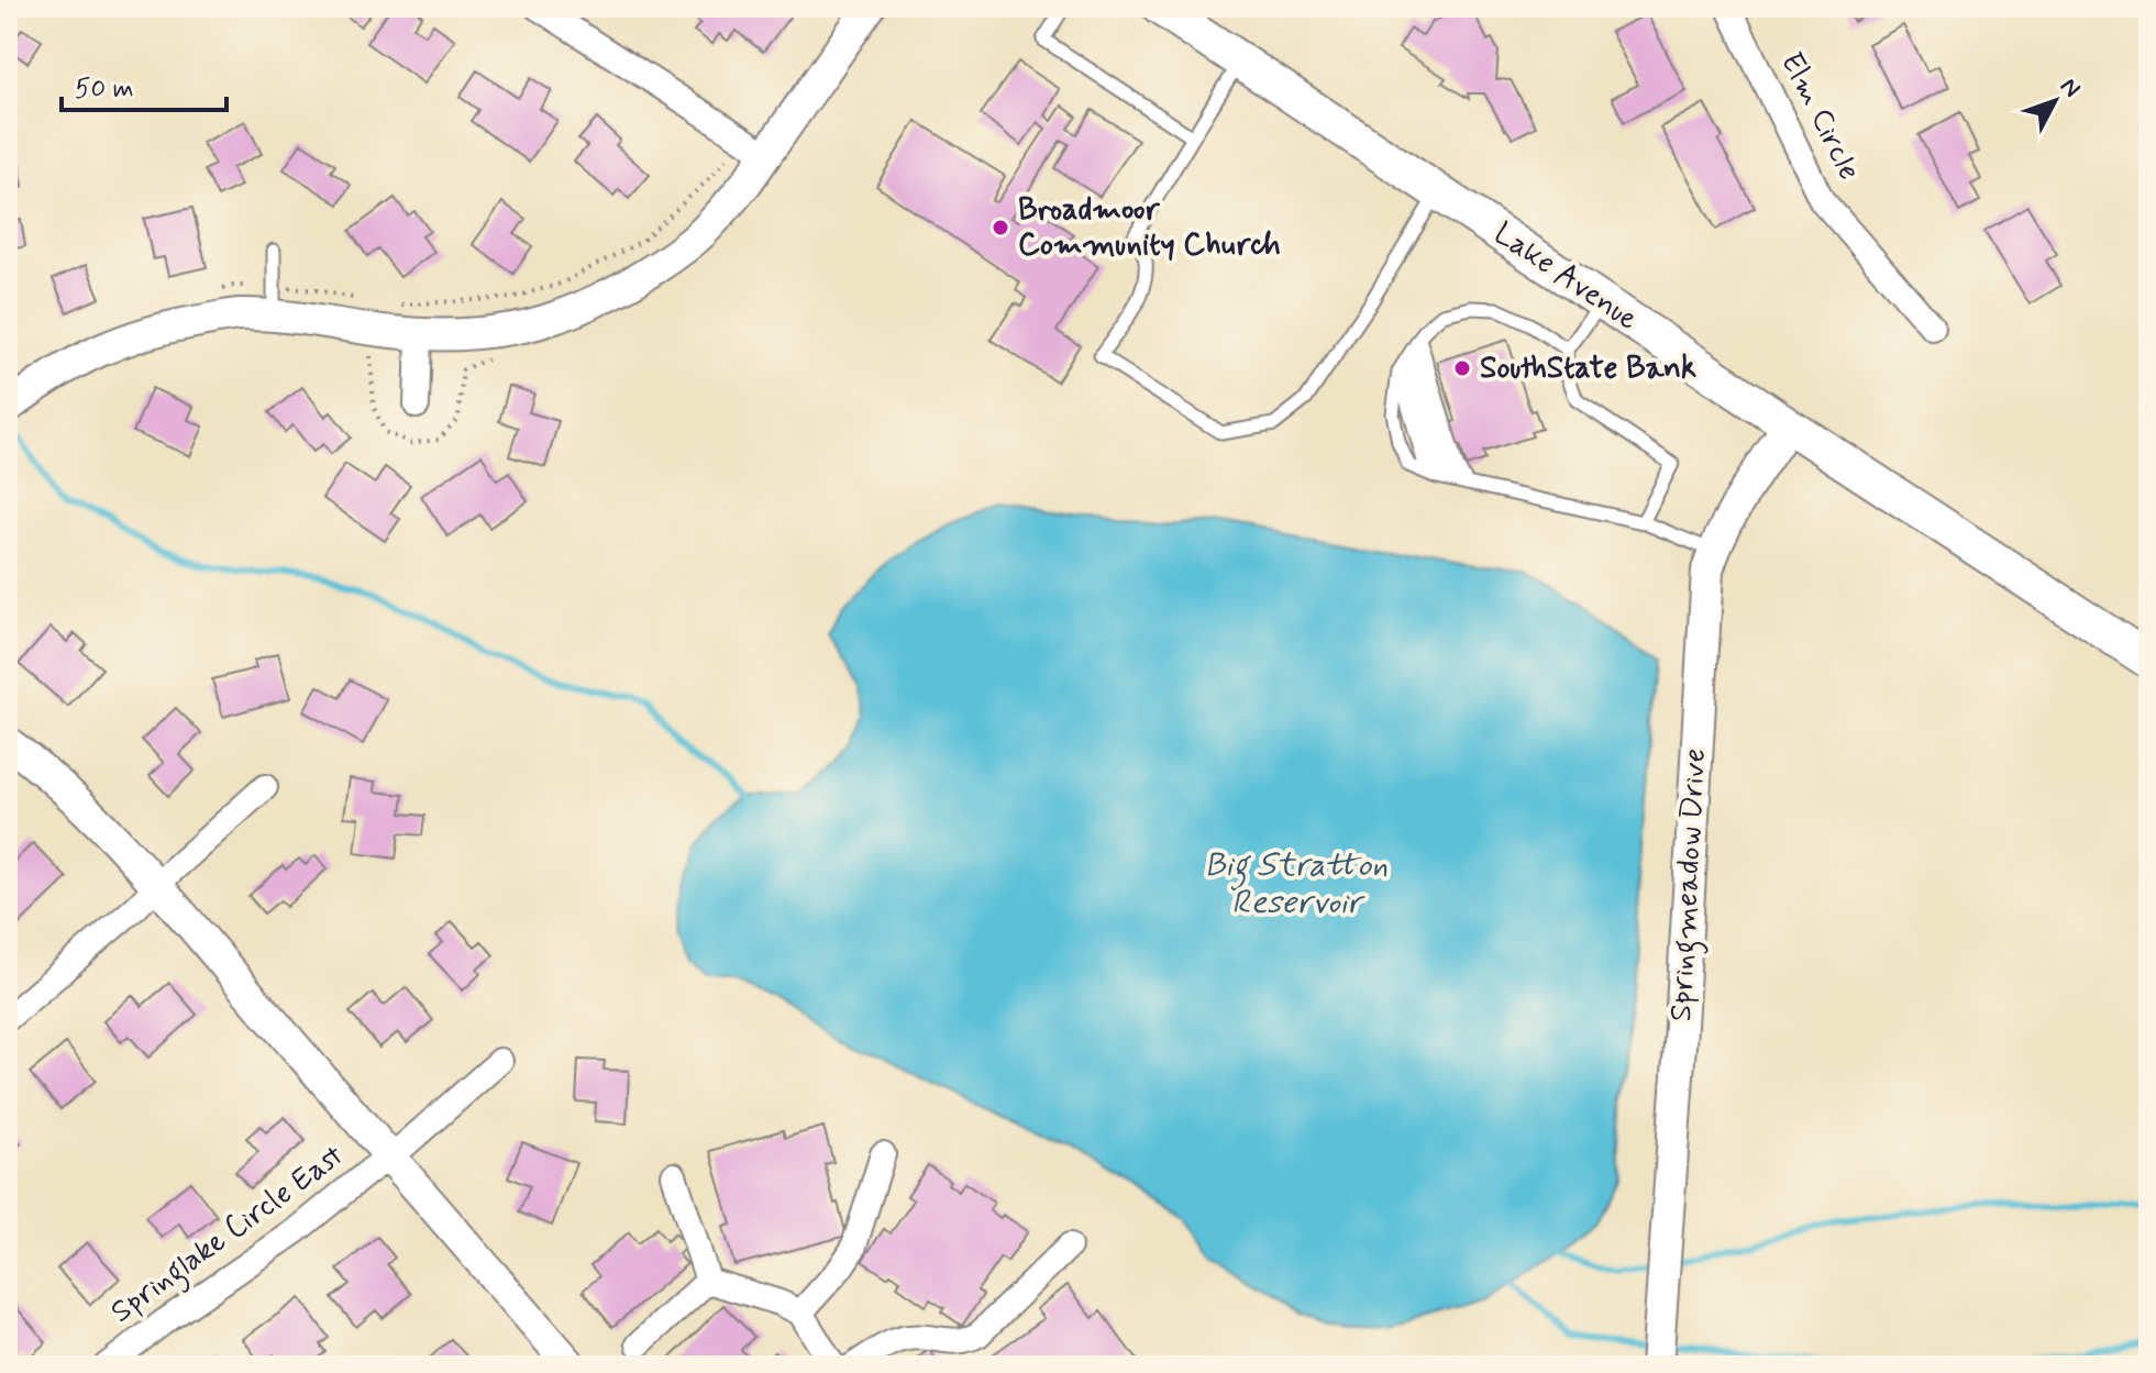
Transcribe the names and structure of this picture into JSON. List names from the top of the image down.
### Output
{
  "streets": {
    "main road": ["Lake Avenue"],
    "street": ["Elm Circle", "Springmeadow Drive", "Springlake Circle East"]
  },
  "crossings": [
    ["Lake Avenue", "Springmeadow Drive"]
  ],
  "water": ["Big Stratton Reservoir"],
  "places": ["Broadmoor Community Church", "SouthState Bank"],
  "scale_bar": "50 m",
  "north": "top right"
}
